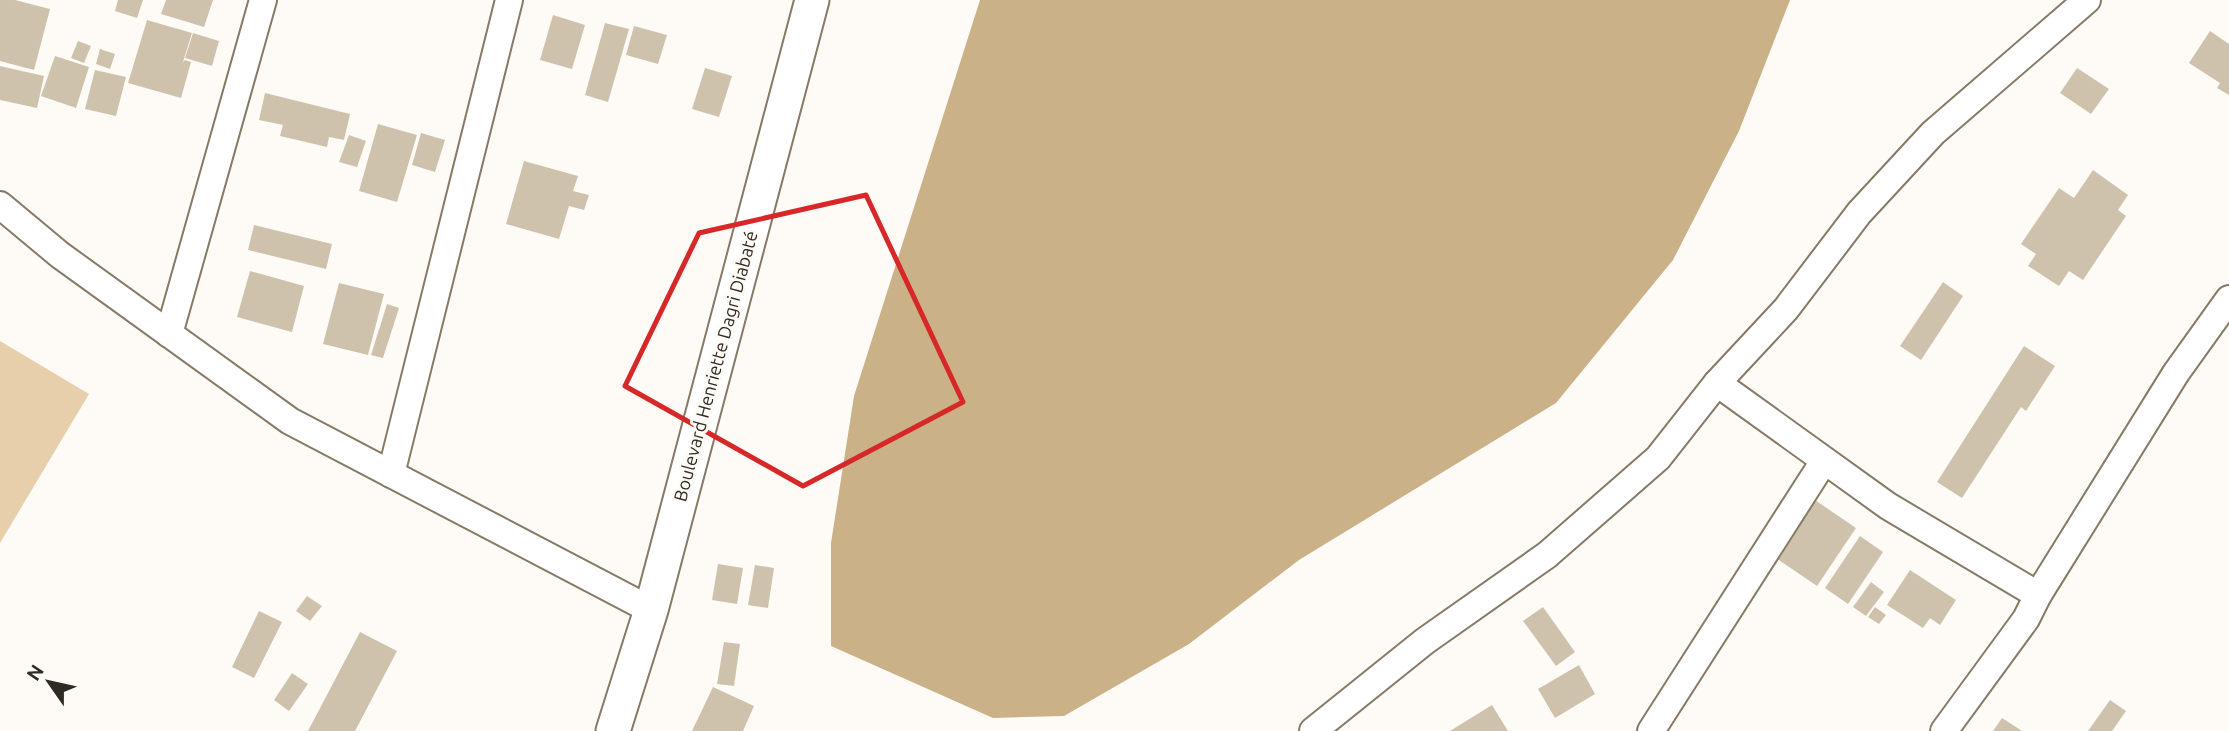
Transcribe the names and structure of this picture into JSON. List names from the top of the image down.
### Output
{
  "streets": {
    "main road": ["Boulevard Henriette Dagri Diabaté"]
  },
  "north": "top left"
}
